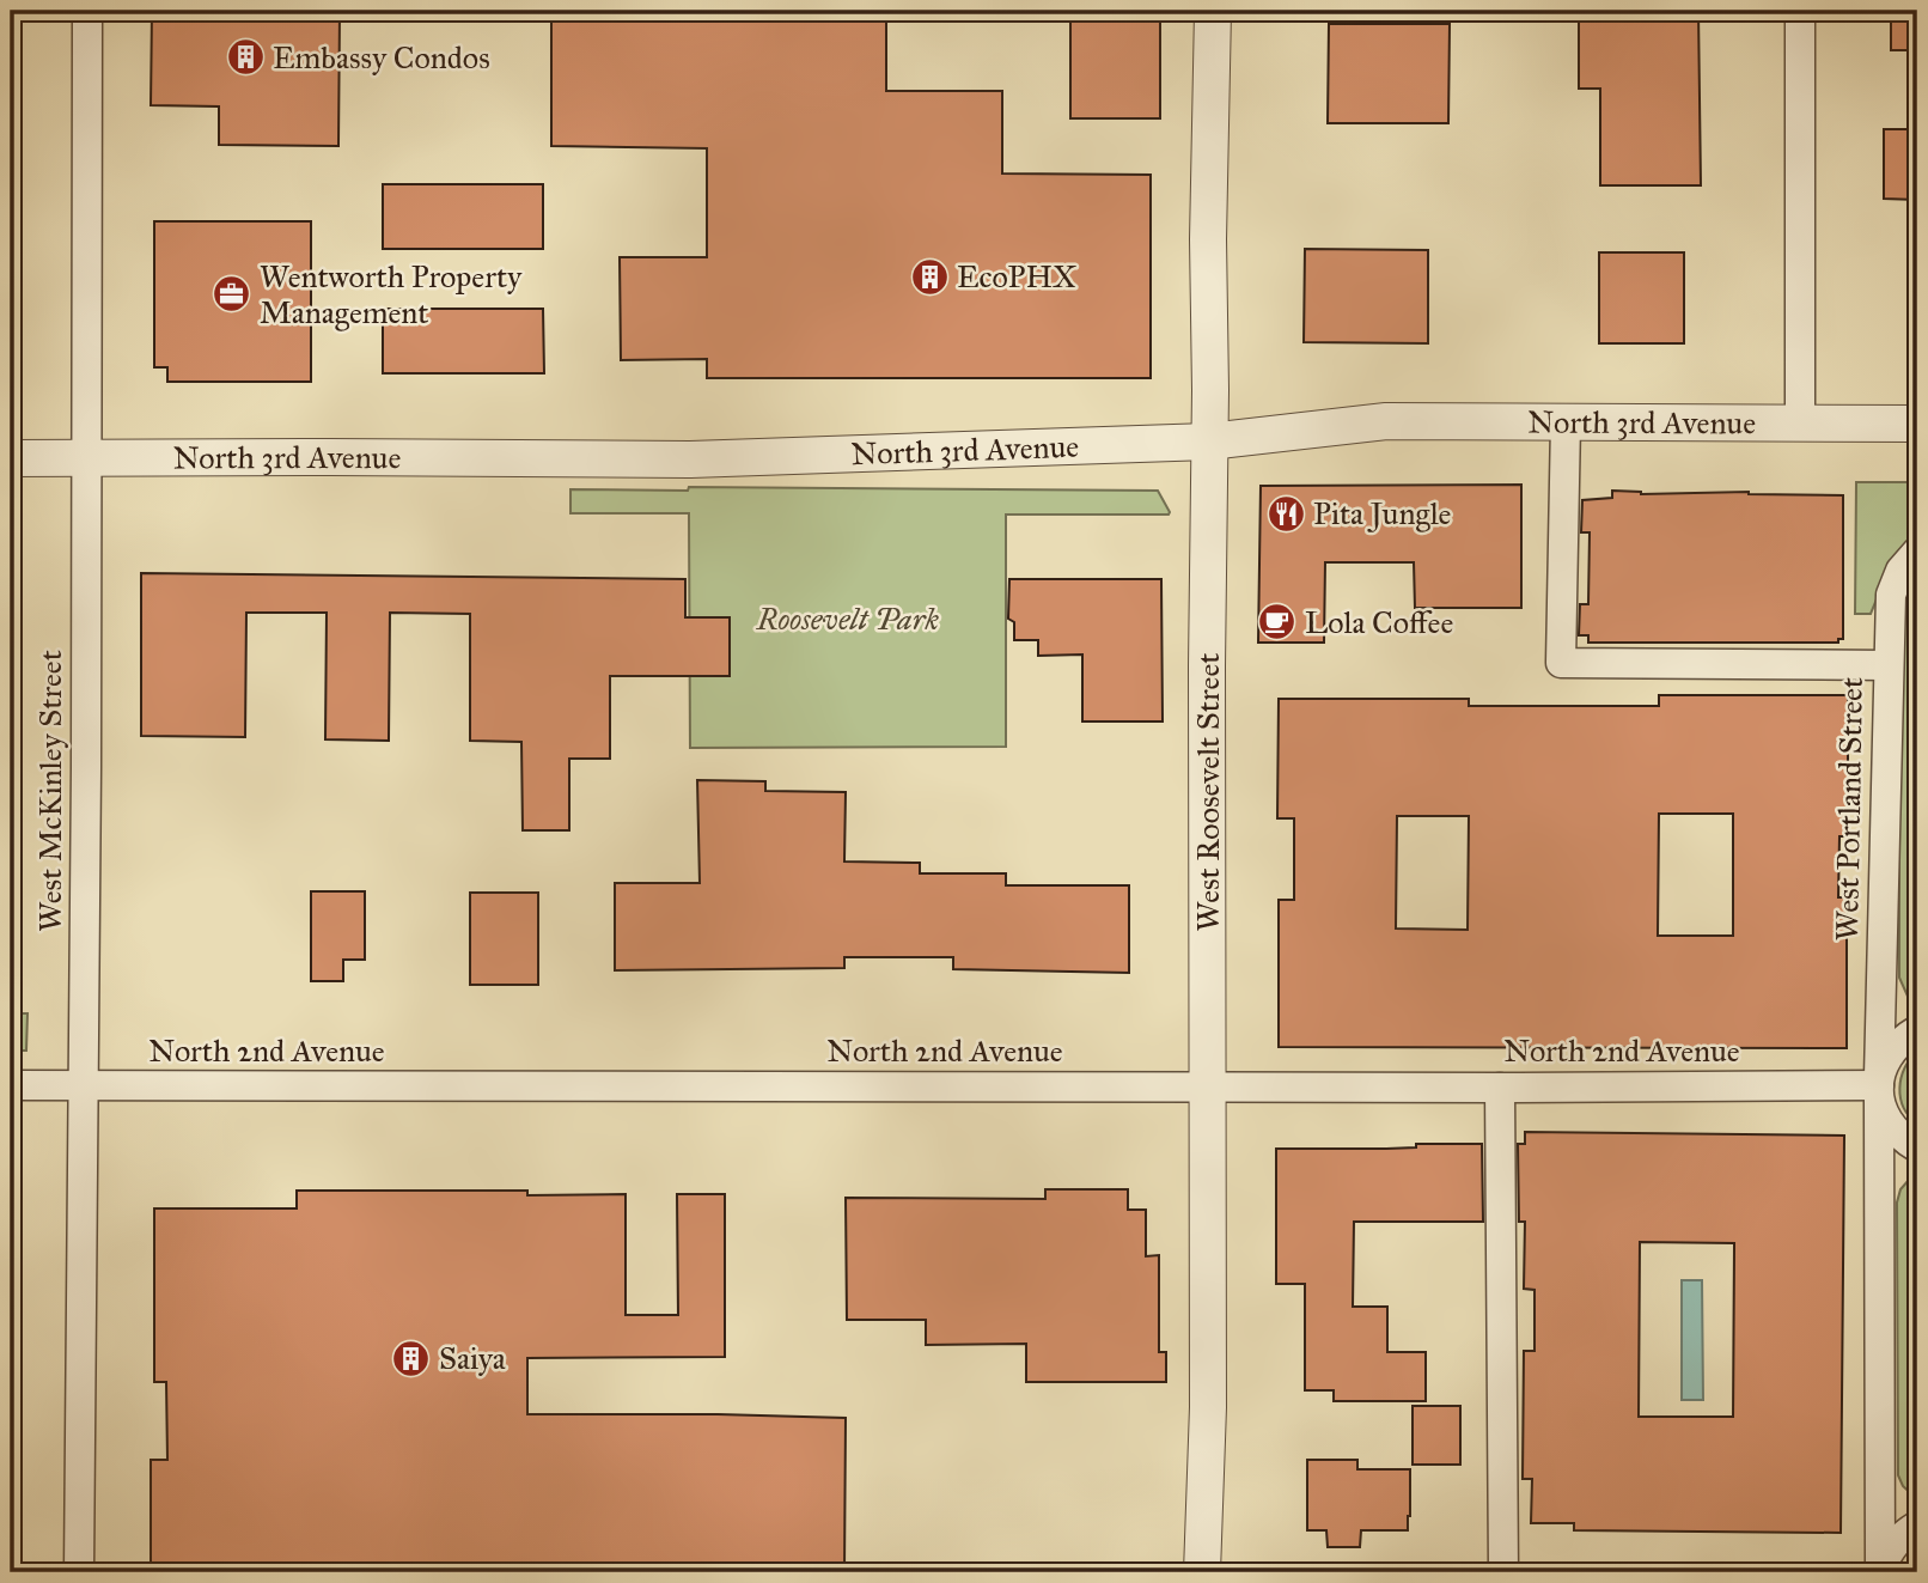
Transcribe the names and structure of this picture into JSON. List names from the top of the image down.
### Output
{
  "streets": {
    "street": [
      "North 3rd Avenue",
      "West McKinley Street",
      "West Roosevelt Street",
      "West Portland Street",
      "North 2nd Avenue"
    ]
  },
  "crossings": [
    ["North 3rd Avenue", "West McKinley Street"],
    ["North 3rd Avenue", "West Roosevelt Street"],
    ["West McKinley Street", "North 2nd Avenue"],
    ["West Roosevelt Street", "North 2nd Avenue"],
    ["West Portland Street", "North 2nd Avenue"]
  ],
  "parks": ["Roosevelt Park"],
  "places": {
    "building": ["Embassy Condos", "EcoPHX", "Saiya"],
    "office": ["Wentworth Property Management"],
    "restaurant": ["Pita Jungle"],
    "cafe": ["Lola Coffee"]
  }
}
